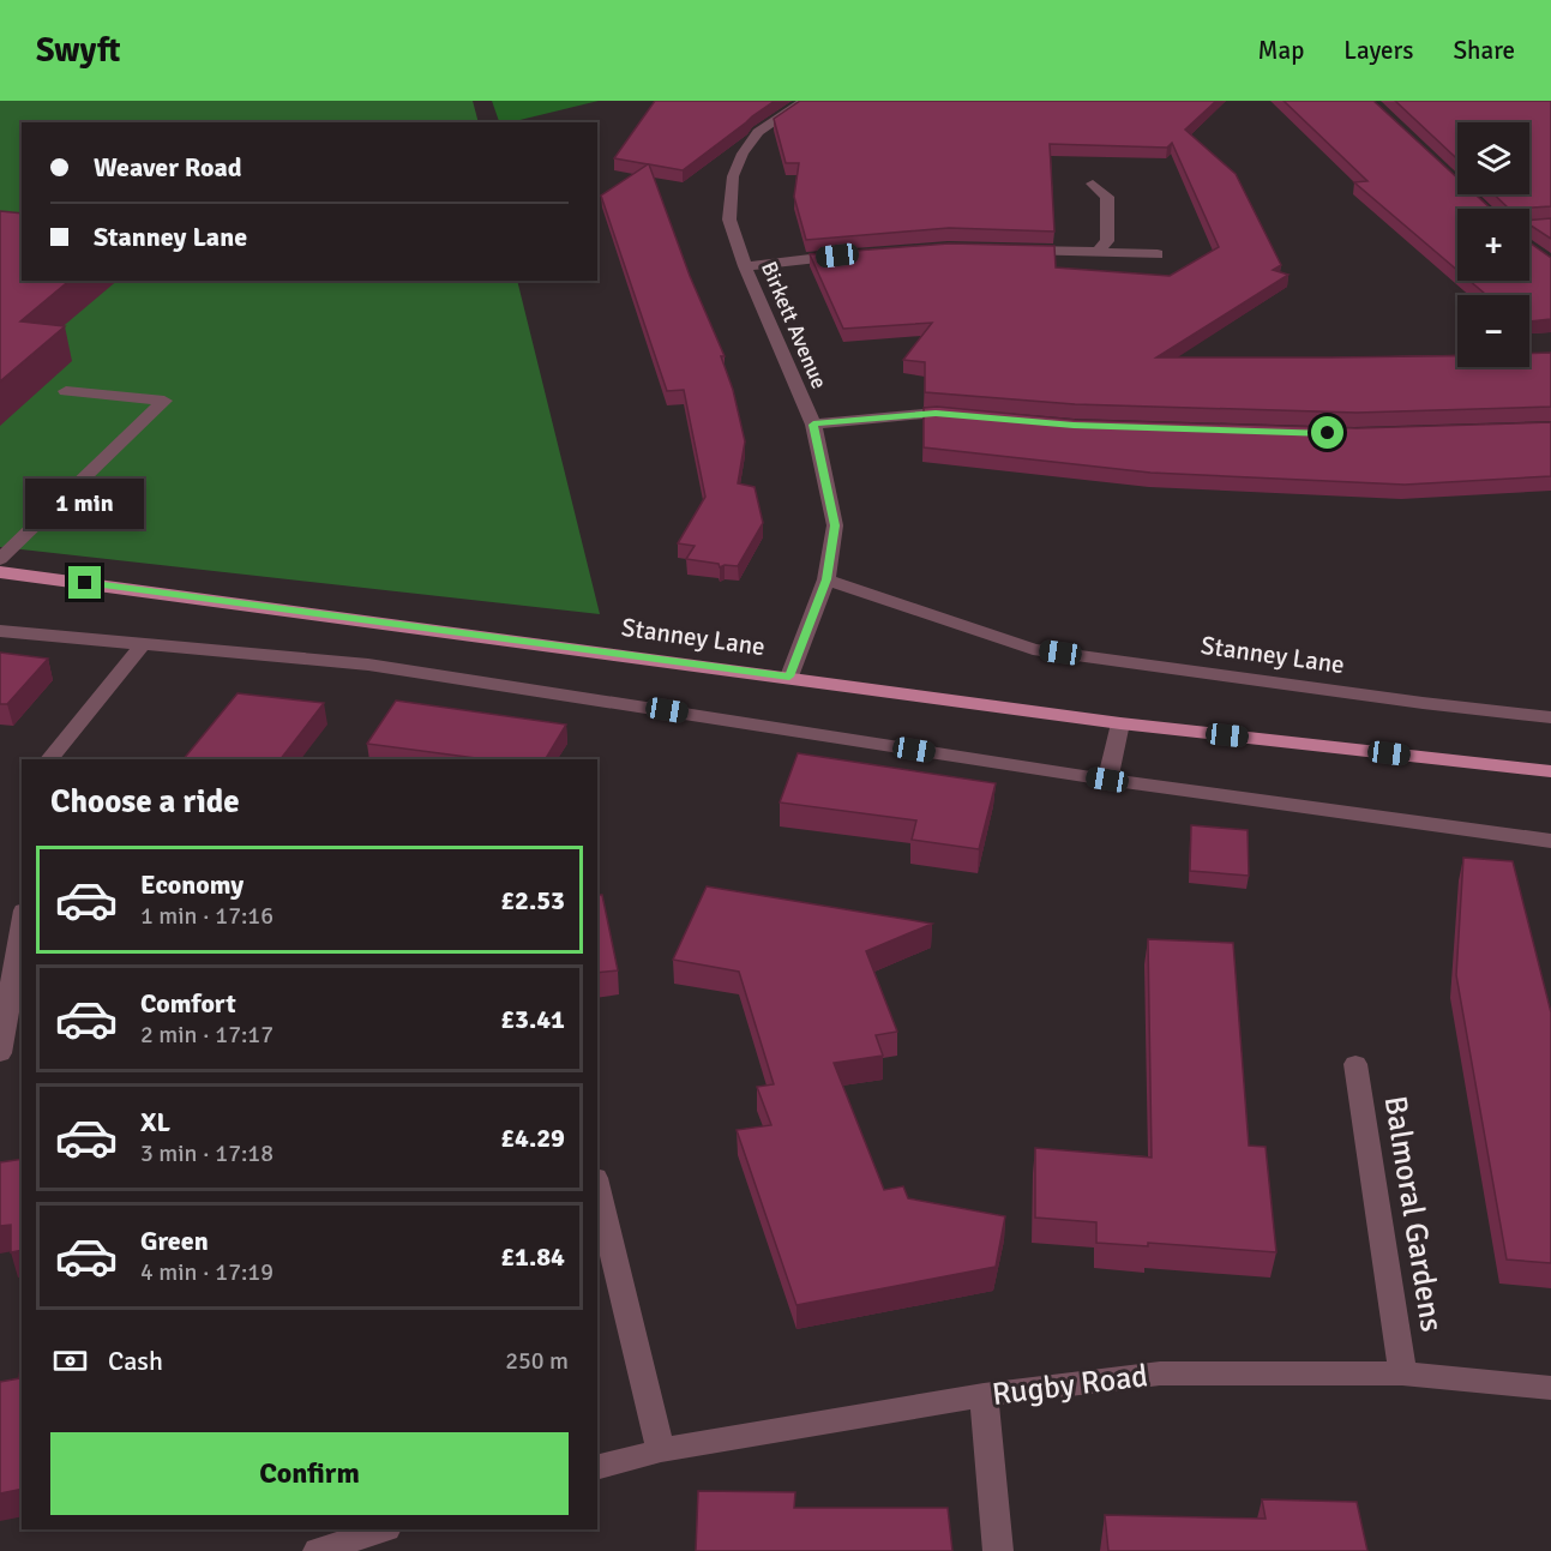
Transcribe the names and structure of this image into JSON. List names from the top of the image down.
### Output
{
  "streets": {
    "main road": ["Stanney Lane"],
    "street": ["Birkett Avenue", "Balmoral Gardens", "Rugby Road"]
  },
  "crossings": [
    ["Birkett Avenue", "Stanney Lane"],
    ["Balmoral Gardens", "Rugby Road"]
  ],
  "page": {
    "header": "Swyft",
    "nav": ["Map", "Layers", "Share"],
    "map_buttons": ["+", "−"],
    "banner": ["Weaver Road", "Stanney Lane"],
    "bubble": "1 min",
    "heading": "Choose a ride",
    "list": [
      {
        "name": "Economy",
        "note": "1 min · 17:16",
        "value": "£2.53"
      },
      {
        "name": "Comfort",
        "note": "2 min · 17:17",
        "value": "£3.41"
      },
      {
        "name": "XL",
        "note": "3 min · 17:18",
        "value": "£4.29"
      },
      {
        "name": "Green",
        "note": "4 min · 17:19",
        "value": "£1.84"
      }
    ],
    "pay": ["Cash", "250 m"],
    "buttons": "Confirm"
  }
}
